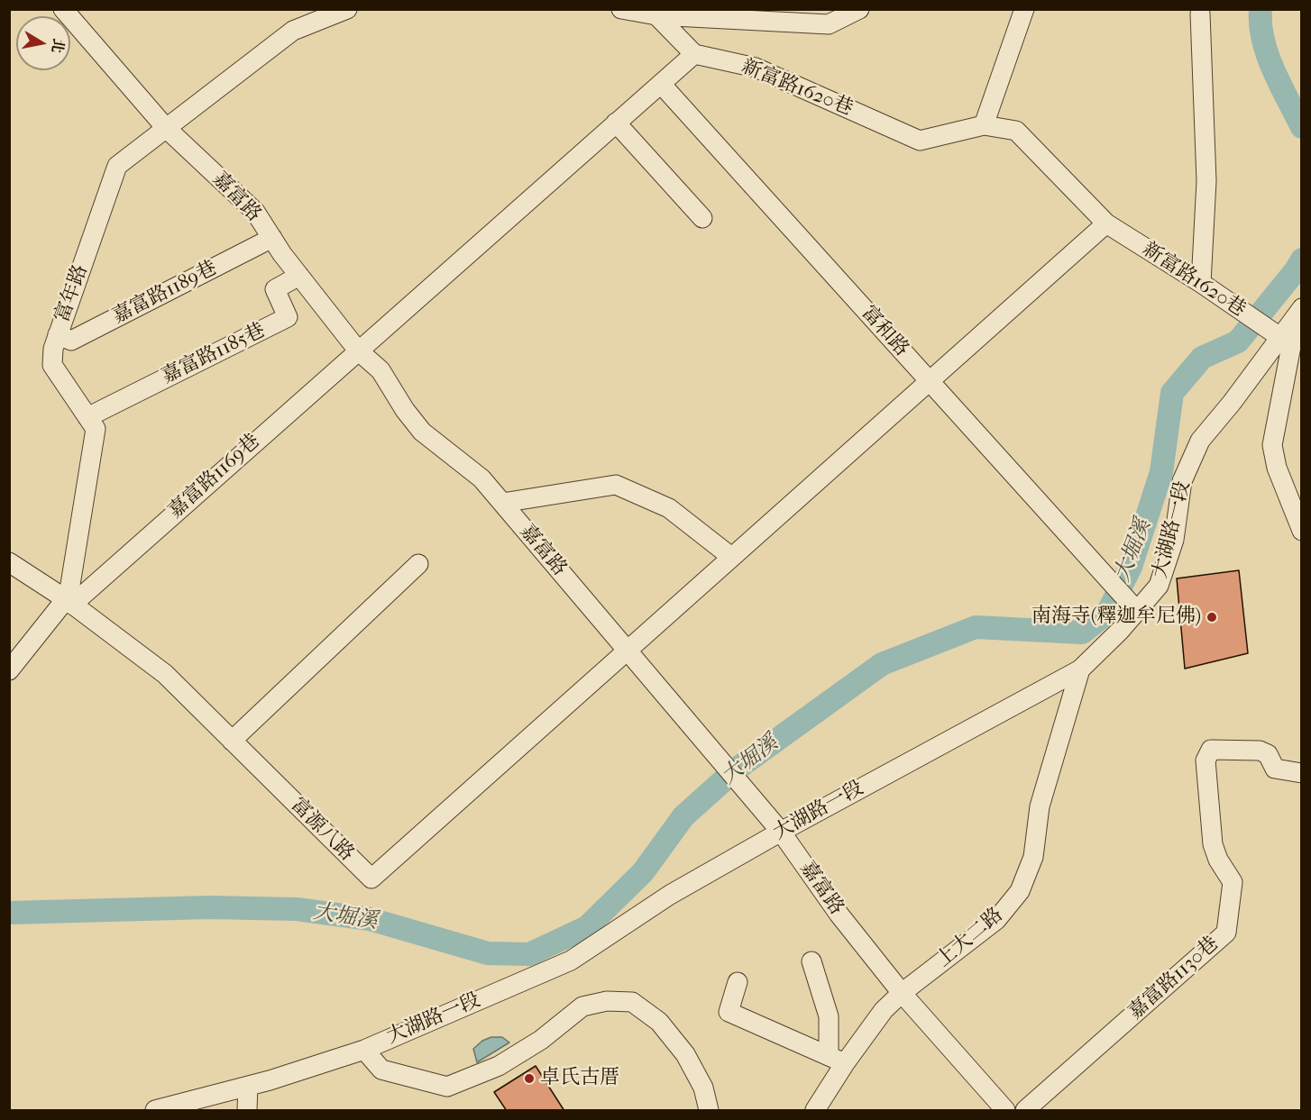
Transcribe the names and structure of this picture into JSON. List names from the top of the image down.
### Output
{
  "streets": {
    "street": [
      "新富路1620巷",
      "嘉富路",
      "嘉富路1189巷",
      "富年路",
      "富和路",
      "嘉富路1185巷",
      "嘉富路1169巷",
      "大湖路一段",
      "富源八路",
      "上大二路",
      "嘉富路1130巷"
    ]
  },
  "crossings": [
    ["新富路1620巷", "嘉富路1169巷"],
    ["新富路1620巷", "大湖路一段"],
    ["嘉富路", "嘉富路1189巷"],
    ["嘉富路", "富年路"],
    ["嘉富路", "嘉富路1185巷"],
    ["嘉富路", "嘉富路1169巷"],
    ["嘉富路", "大湖路一段"],
    ["嘉富路", "富源八路"],
    ["嘉富路", "上大二路"],
    ["嘉富路1189巷", "富年路"],
    ["富年路", "嘉富路1185巷"],
    ["富年路", "嘉富路1169巷"],
    ["富年路", "富源八路"],
    ["富和路", "嘉富路1169巷"],
    ["富和路", "大湖路一段"],
    ["嘉富路1169巷", "富源八路"],
    ["大湖路一段", "上大二路"]
  ],
  "water": ["大堀溪"],
  "places": ["南海寺(釋迦牟尼佛)", "卓氏古厝"],
  "north": "right"
}
